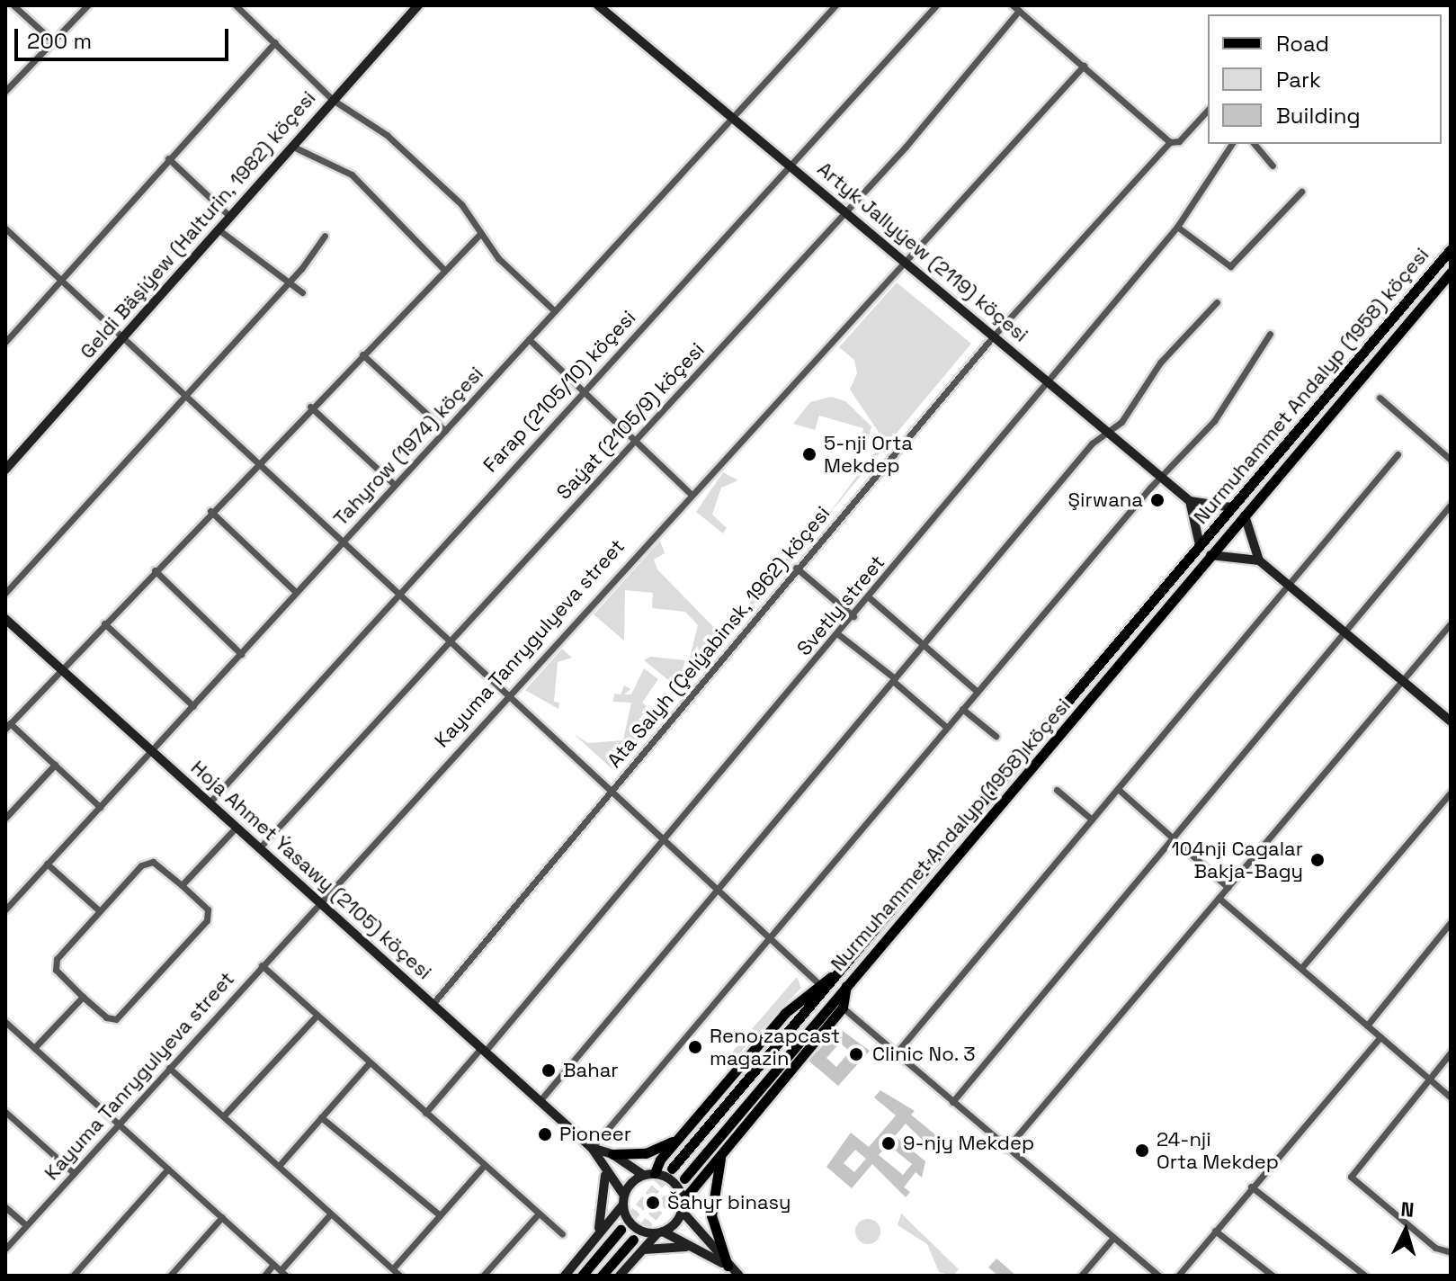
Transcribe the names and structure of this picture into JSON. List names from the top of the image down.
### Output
{
  "streets": {
    "main road": ["Nurmuhammet Andalyp (1958) köçesi"],
    "street": [
      "Geldi Bäşiýew (Halturin, 1982) köçesi",
      "Artyk Jallyýew (2119) köçesi",
      "Farap (2105/10) köçesi",
      "Saýat (2105/9) köçesi",
      "Tahyrow (1974) köçesi",
      "Svetly street",
      "Ata Salyh (Çelýabinsk, 1962) köçesi",
      "Kayuma Tanrygulyeva street",
      "Hoja Ahmet Ýasawy (2105) köçesi"
    ]
  },
  "crossings": [
    ["Artyk Jallyýew (2119) köçesi", "Nurmuhammet Andalyp (1958) köçesi"],
    ["Artyk Jallyýew (2119) köçesi", "Farap (2105/10) köçesi"],
    ["Artyk Jallyýew (2119) köçesi", "Saýat (2105/9) köçesi"],
    ["Artyk Jallyýew (2119) köçesi", "Tahyrow (1974) köçesi"],
    ["Artyk Jallyýew (2119) köçesi", "Svetly street"],
    ["Artyk Jallyýew (2119) köçesi", "Ata Salyh (Çelýabinsk, 1962) köçesi"],
    ["Artyk Jallyýew (2119) köçesi", "Kayuma Tanrygulyeva street"],
    ["Farap (2105/10) köçesi", "Hoja Ahmet Ýasawy (2105) köçesi"],
    ["Saýat (2105/9) köçesi", "Hoja Ahmet Ýasawy (2105) köçesi"],
    ["Tahyrow (1974) köçesi", "Hoja Ahmet Ýasawy (2105) köçesi"],
    ["Svetly street", "Hoja Ahmet Ýasawy (2105) köçesi"],
    ["Ata Salyh (Çelýabinsk, 1962) köçesi", "Hoja Ahmet Ýasawy (2105) köçesi"],
    ["Kayuma Tanrygulyeva street", "Hoja Ahmet Ýasawy (2105) köçesi"]
  ],
  "places": [
    "5-nji Orta Mekdep",
    "Şirwana",
    "104nji Cagalar Bakja-Bagy",
    "Reno zapcast magazin",
    "Clinic No. 3",
    "Bahar",
    "Pioneer",
    "9-njy Mekdep",
    "24-nji Orta Mekdep",
    "Šahyr binasy"
  ],
  "legend": ["Road", "Park", "Building"],
  "scale_bar": "200 m",
  "north": "top"
}
